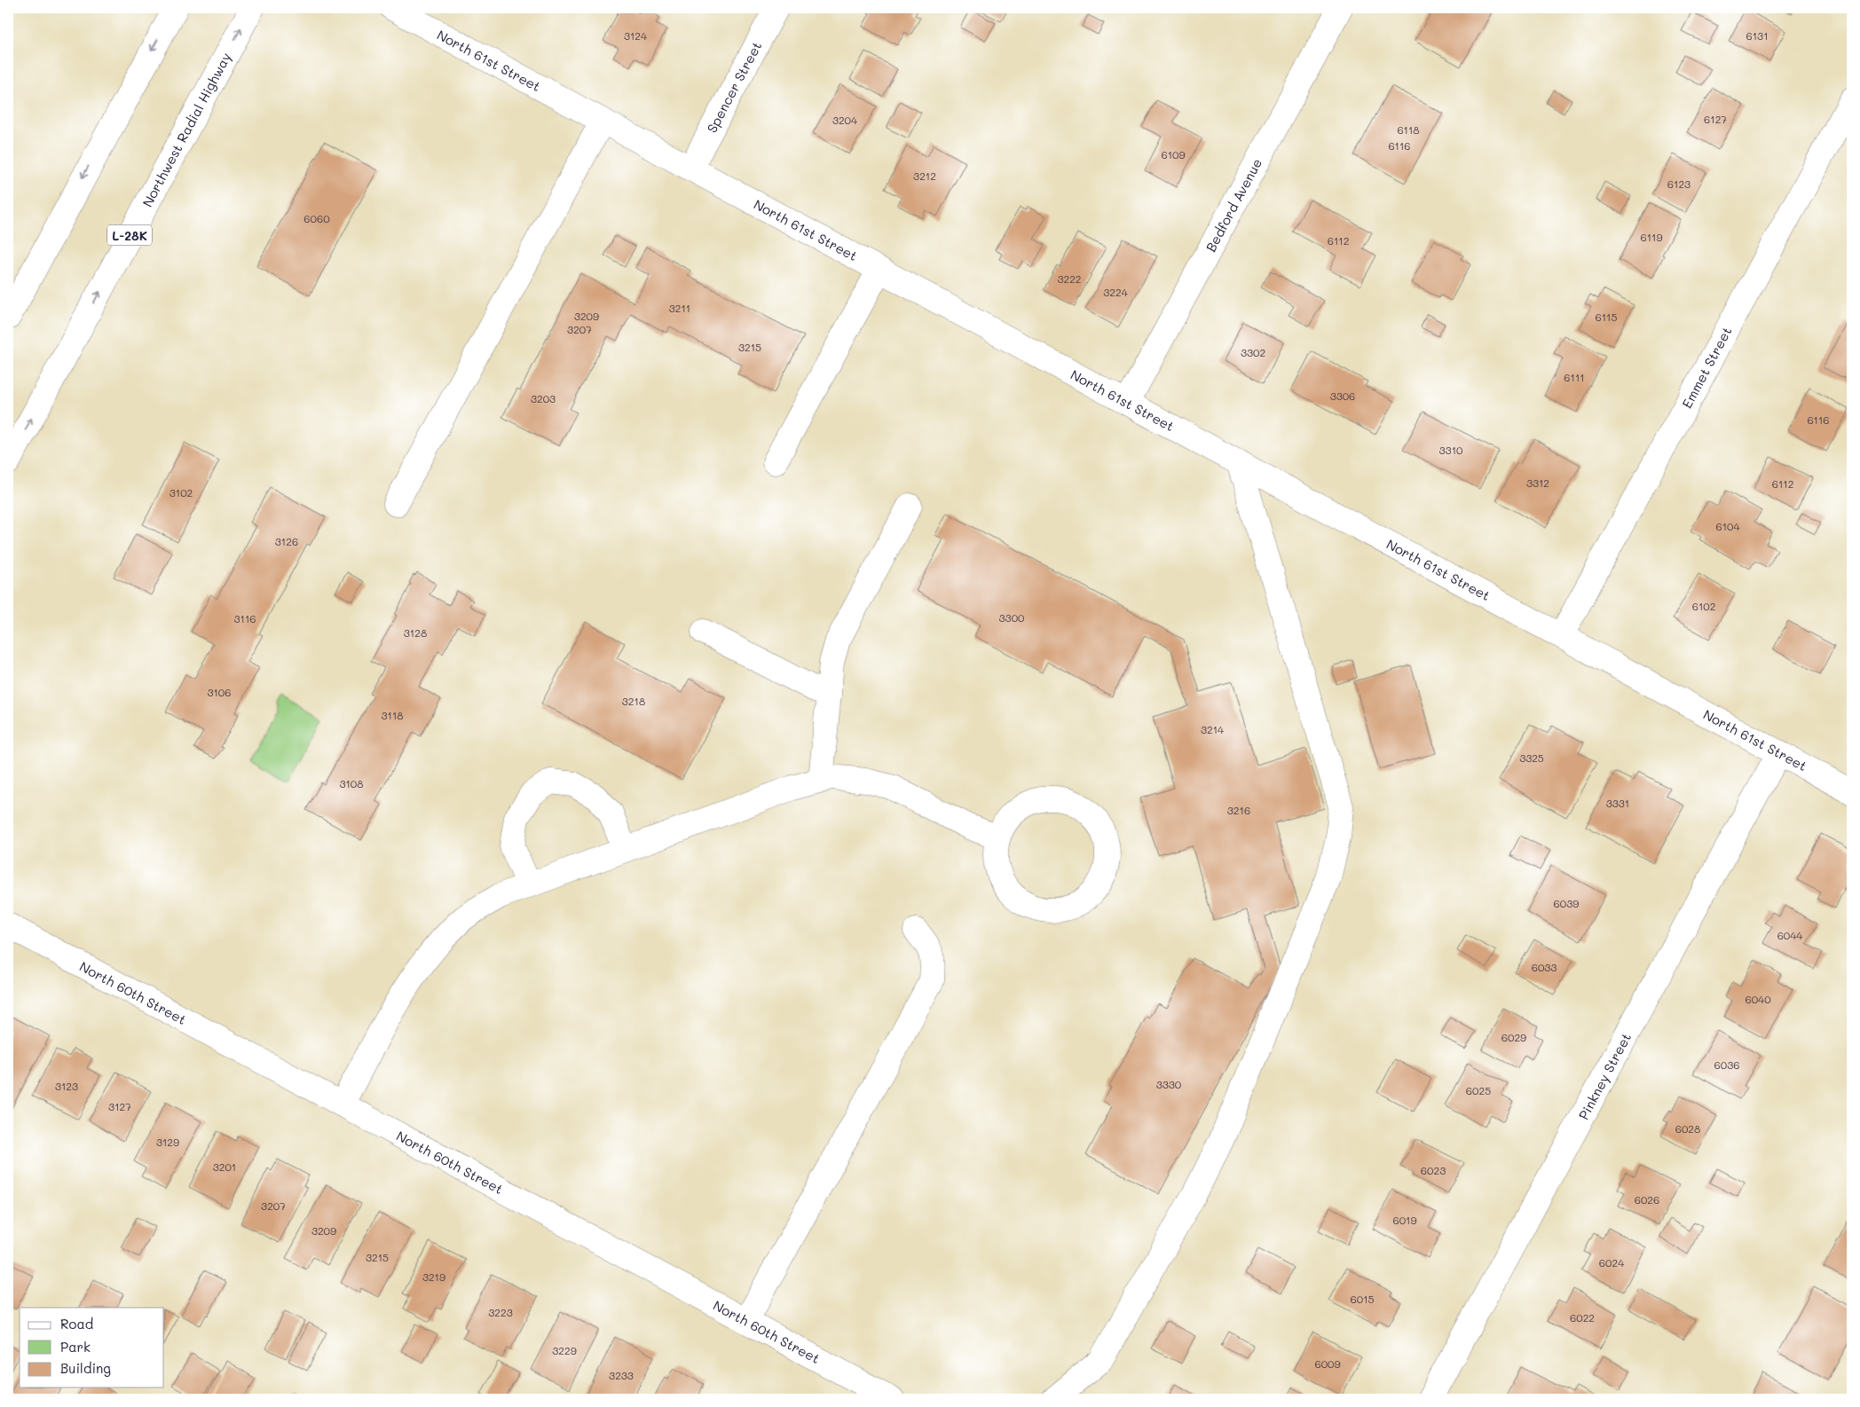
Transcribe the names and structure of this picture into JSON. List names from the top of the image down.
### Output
{
  "streets": {
    "street": [
      "North 61st Street",
      "Spencer Street",
      "Northwest Radial Highway",
      "Bedford Avenue",
      "L-28K",
      "Emmet Street",
      "North 60th Street",
      "Pinkney Street"
    ]
  },
  "crossings": [
    ["North 61st Street", "Spencer Street"],
    ["North 61st Street", "Bedford Avenue"],
    ["North 61st Street", "Emmet Street"],
    ["North 61st Street", "Pinkney Street"]
  ],
  "house_numbers": [
    "3124",
    "6131",
    "6127",
    "3204",
    "6118",
    "6116",
    "6109",
    "3212",
    "6123",
    "6060",
    "6119",
    "6112",
    "3222",
    "3224",
    "3211",
    "3209",
    "6115",
    "3207",
    "3215",
    "3302",
    "6111",
    "3306",
    "3203",
    "6116",
    "3310",
    "3312",
    "6112",
    "3102",
    "6104",
    "3126",
    "6102",
    "3300",
    "3116",
    "3128",
    "3106",
    "3218",
    "3118",
    "3214",
    "3325",
    "3108",
    "3331",
    "3216",
    "6039",
    "6044",
    "6033",
    "6040",
    "6029",
    "6036",
    "3330",
    "3123",
    "6025",
    "3127",
    "6028",
    "3129",
    "3201",
    "6023",
    "6026",
    "3207",
    "6019",
    "3209",
    "3215",
    "6024",
    "3219",
    "6015",
    "3223",
    "6022",
    "3229",
    "6009",
    "3233"
  ],
  "legend": ["Road", "Park", "Building"]
}
